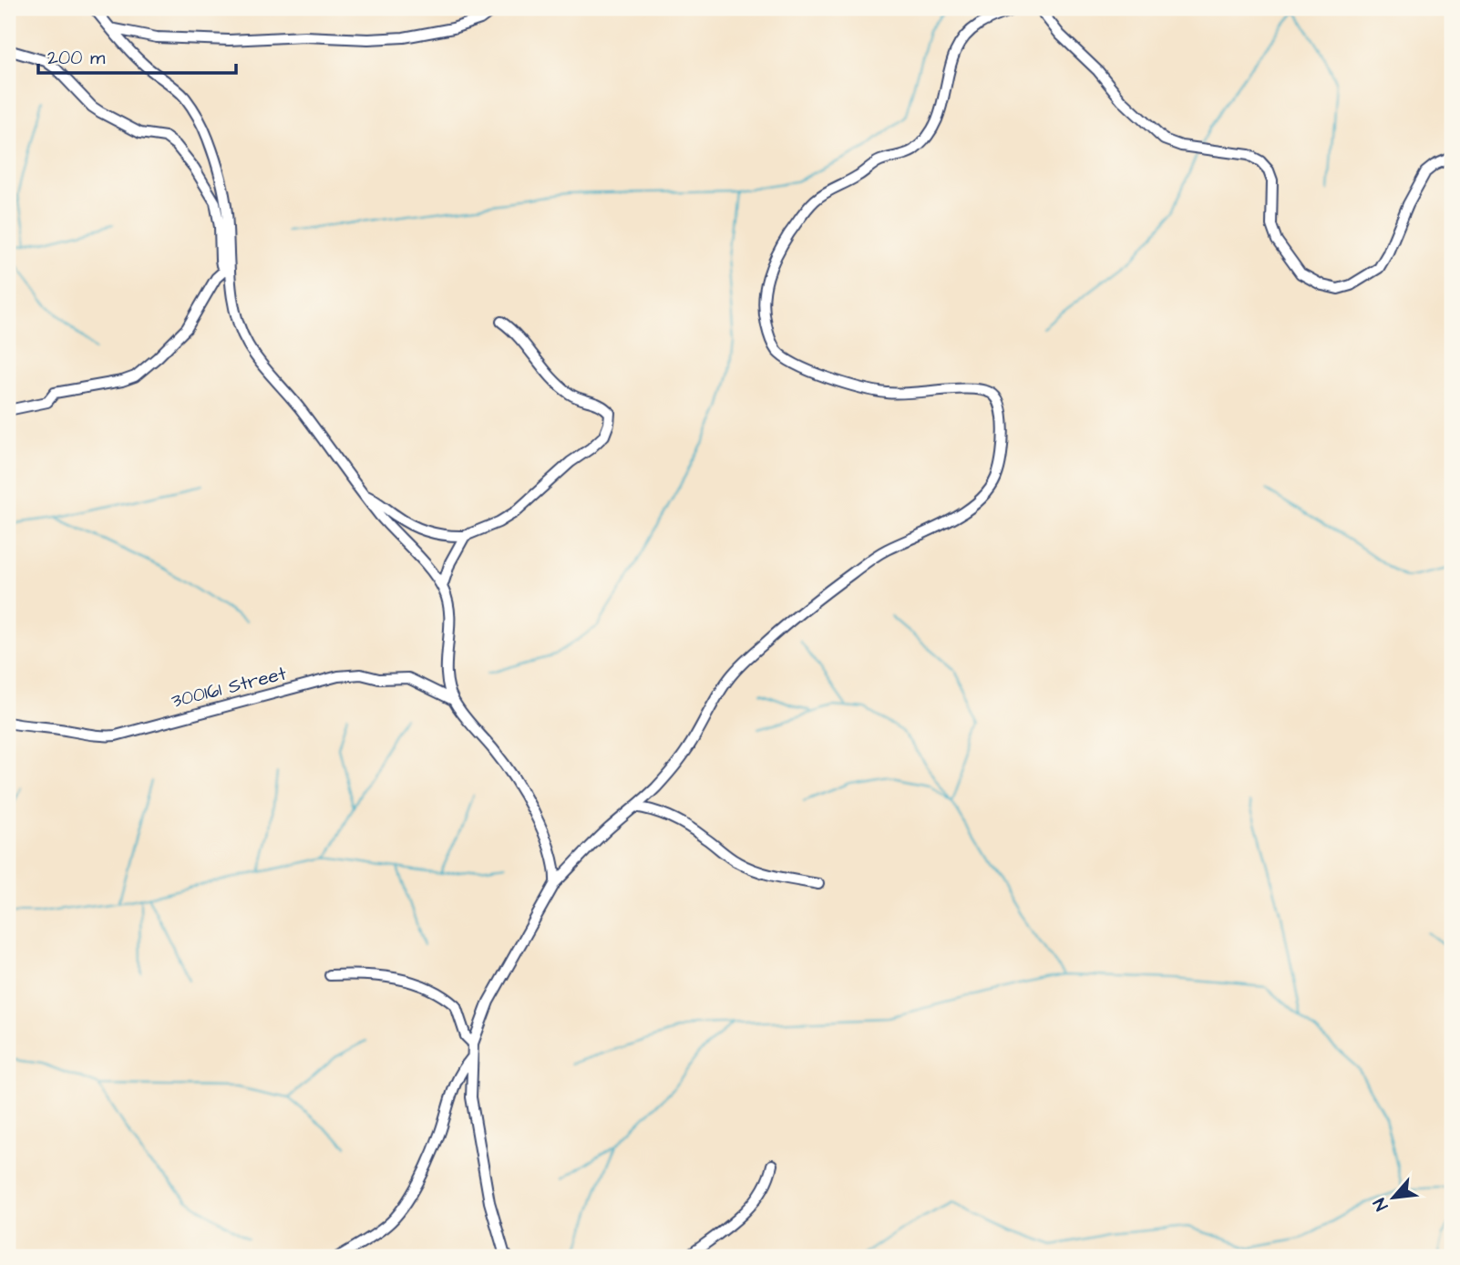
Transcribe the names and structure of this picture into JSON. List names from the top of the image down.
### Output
{
  "streets": {
    "street": ["300161 Street"]
  },
  "scale_bar": "200 m",
  "north": "bottom left"
}
